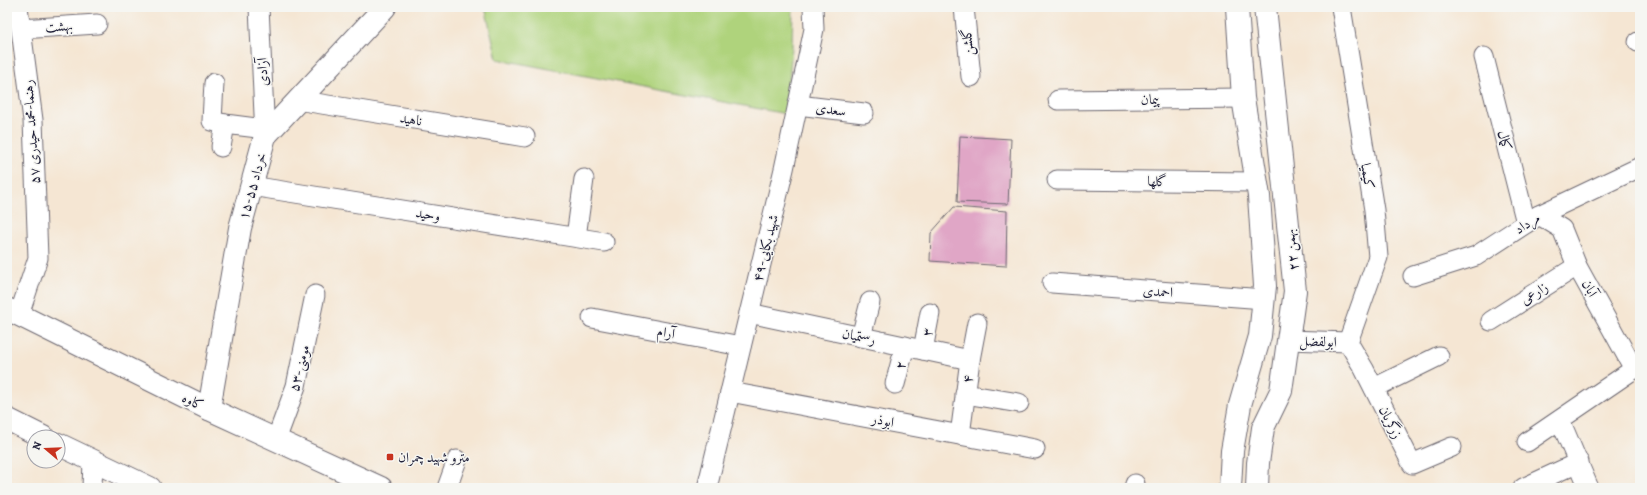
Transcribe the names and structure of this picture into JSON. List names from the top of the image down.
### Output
{
  "streets": {
    "street": [
      "بهشت",
      "گلشن",
      "آزادی",
      "پیمان",
      "سعدی",
      "ناهید",
      "۵۷ رهنما-محمد حیدری",
      "کمال",
      "کیمیا",
      "گلها",
      "۱۵-۵۵ خرداد",
      "وحید",
      "مرداد",
      "۴۹-شهید بکایی",
      "۲۲ بهمن",
      "آبان",
      "احمدی",
      "زارعی",
      "آرام",
      "۳",
      "رستمیان",
      "ابولفضل",
      "۲",
      "۵۳-مومنی",
      "۴",
      "کاوه",
      "ابوذر",
      "زرگریان"
    ]
  },
  "crossings": [
    ["بهشت", "۵۷ رهنما-محمد حیدری"],
    ["آزادی", "۱۵-۵۵ خرداد"],
    ["پیمان", "۲۲ بهمن"],
    ["سعدی", "۴۹-شهید بکایی"],
    ["ناهید", "۱۵-۵۵ خرداد"],
    ["۵۷ رهنما-محمد حیدری", "کاوه"],
    ["کمال", "مرداد"],
    ["کمال", "آبان"],
    ["کیمیا", "ابولفضل"],
    ["کیمیا", "زرگریان"],
    ["گلها", "۲۲ بهمن"],
    ["۱۵-۵۵ خرداد", "وحید"],
    ["۱۵-۵۵ خرداد", "کاوه"],
    ["مرداد", "آبان"],
    ["۴۹-شهید بکایی", "آرام"],
    ["۴۹-شهید بکایی", "رستمیان"],
    ["۴۹-شهید بکایی", "ابوذر"],
    ["۲۲ بهمن", "احمدی"],
    ["۲۲ بهمن", "ابولفضل"],
    ["آبان", "زارعی"],
    ["۳", "رستمیان"],
    ["۳", "۲"],
    ["رستمیان", "۲"],
    ["رستمیان", "۴"],
    ["ابولفضل", "زرگریان"],
    ["۵۳-مومنی", "کاوه"],
    ["۴", "ابوذر"]
  ],
  "places": {
    "transit": ["مترو شهید چمران"]
  },
  "north": "left"
}
